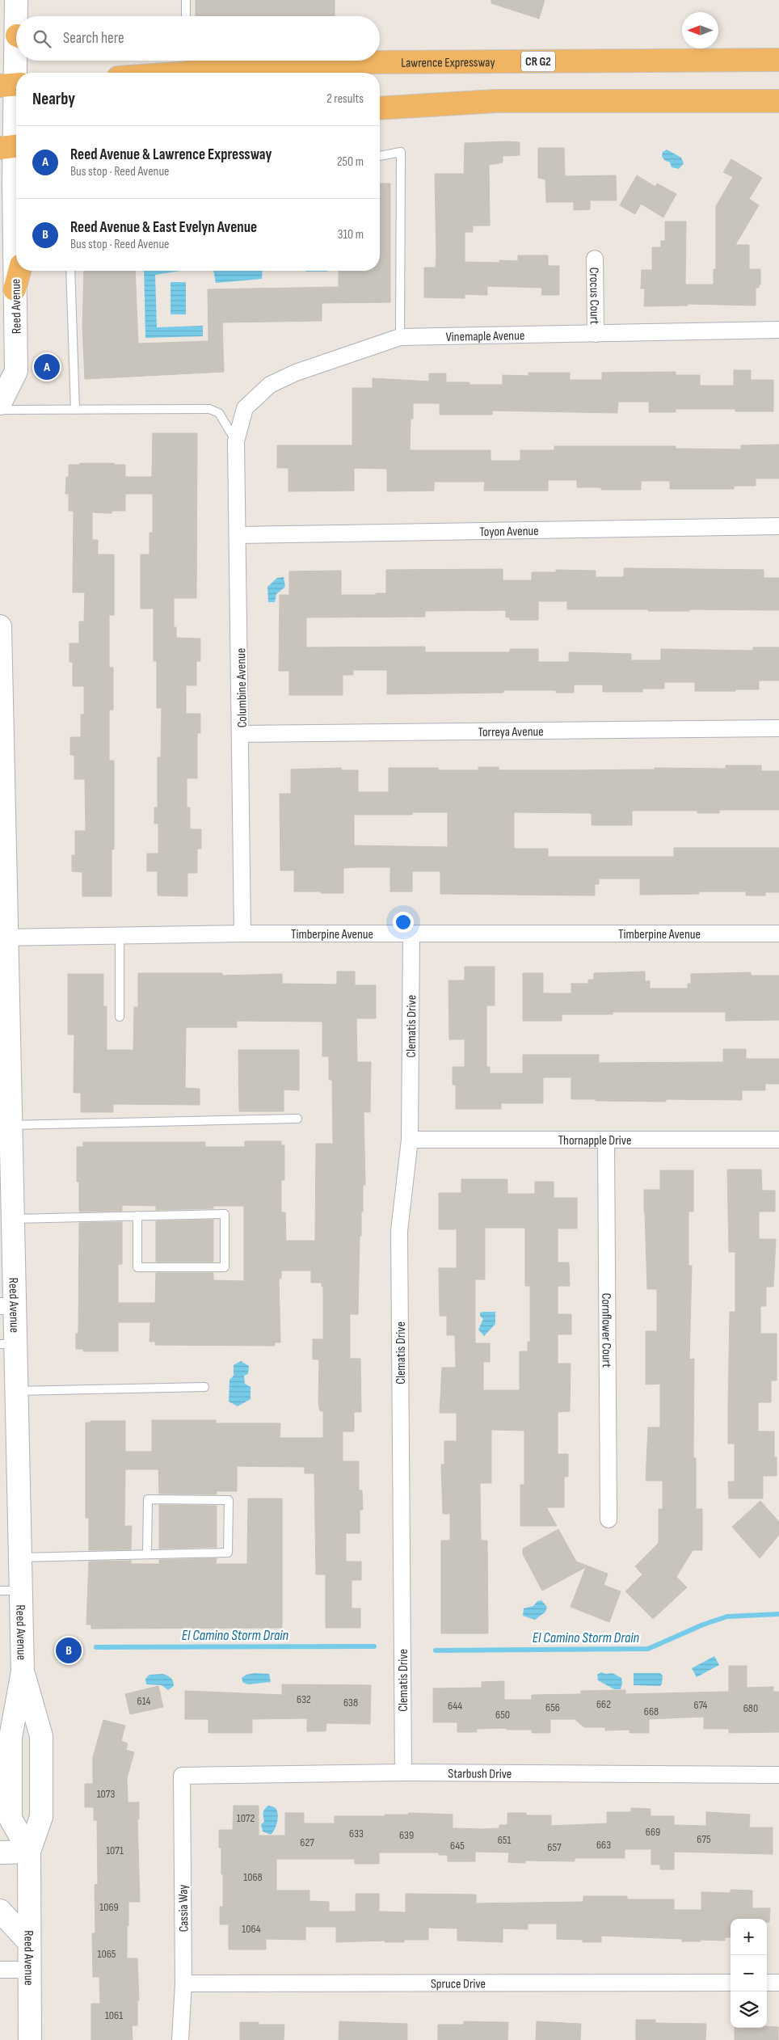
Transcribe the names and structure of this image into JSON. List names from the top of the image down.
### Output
{
  "streets": {
    "highway": ["Lawrence Expressway", "CR G2"],
    "main road": ["Reed Avenue"],
    "street": [
      "Crocus Court",
      "Vinemaple Avenue",
      "Toyon Avenue",
      "Columbine Avenue",
      "Torreya Avenue",
      "Timberpine Avenue",
      "Clematis Drive",
      "Thornapple Drive",
      "Cornflower Court",
      "Starbush Drive",
      "Cassia Way",
      "Spruce Drive"
    ]
  },
  "crossings": [
    ["Crocus Court", "Vinemaple Avenue"],
    ["Reed Avenue", "Timberpine Avenue"],
    ["Vinemaple Avenue", "Columbine Avenue"],
    ["Toyon Avenue", "Columbine Avenue"],
    ["Columbine Avenue", "Torreya Avenue"],
    ["Columbine Avenue", "Timberpine Avenue"],
    ["Timberpine Avenue", "Clematis Drive"],
    ["Clematis Drive", "Thornapple Drive"],
    ["Clematis Drive", "Starbush Drive"],
    ["Thornapple Drive", "Cornflower Court"],
    ["Starbush Drive", "Cassia Way"],
    ["Cassia Way", "Spruce Drive"]
  ],
  "water": ["El Camino Storm Drain"],
  "house_numbers": [
    "632",
    "614",
    "638",
    "662",
    "674",
    "644",
    "656",
    "680",
    "668",
    "650",
    "1073",
    "1072",
    "669",
    "633",
    "639",
    "675",
    "651",
    "627",
    "663",
    "645",
    "657",
    "1071",
    "1068",
    "1069",
    "1064",
    "1065",
    "1061"
  ],
  "north": "left",
  "page": {
    "search": "Search here",
    "heading": ["Nearby", "2 results"],
    "list": [
      {
        "mark": "A",
        "name": "Reed Avenue & Lawrence Expressway",
        "note": "Bus stop · Reed Avenue",
        "value": "250 m"
      },
      {
        "mark": "B",
        "name": "Reed Avenue & East Evelyn Avenue",
        "note": "Bus stop · Reed Avenue",
        "value": "310 m"
      }
    ],
    "pins": ["A", "B"],
    "map_buttons": ["+", "−"]
  }
}
